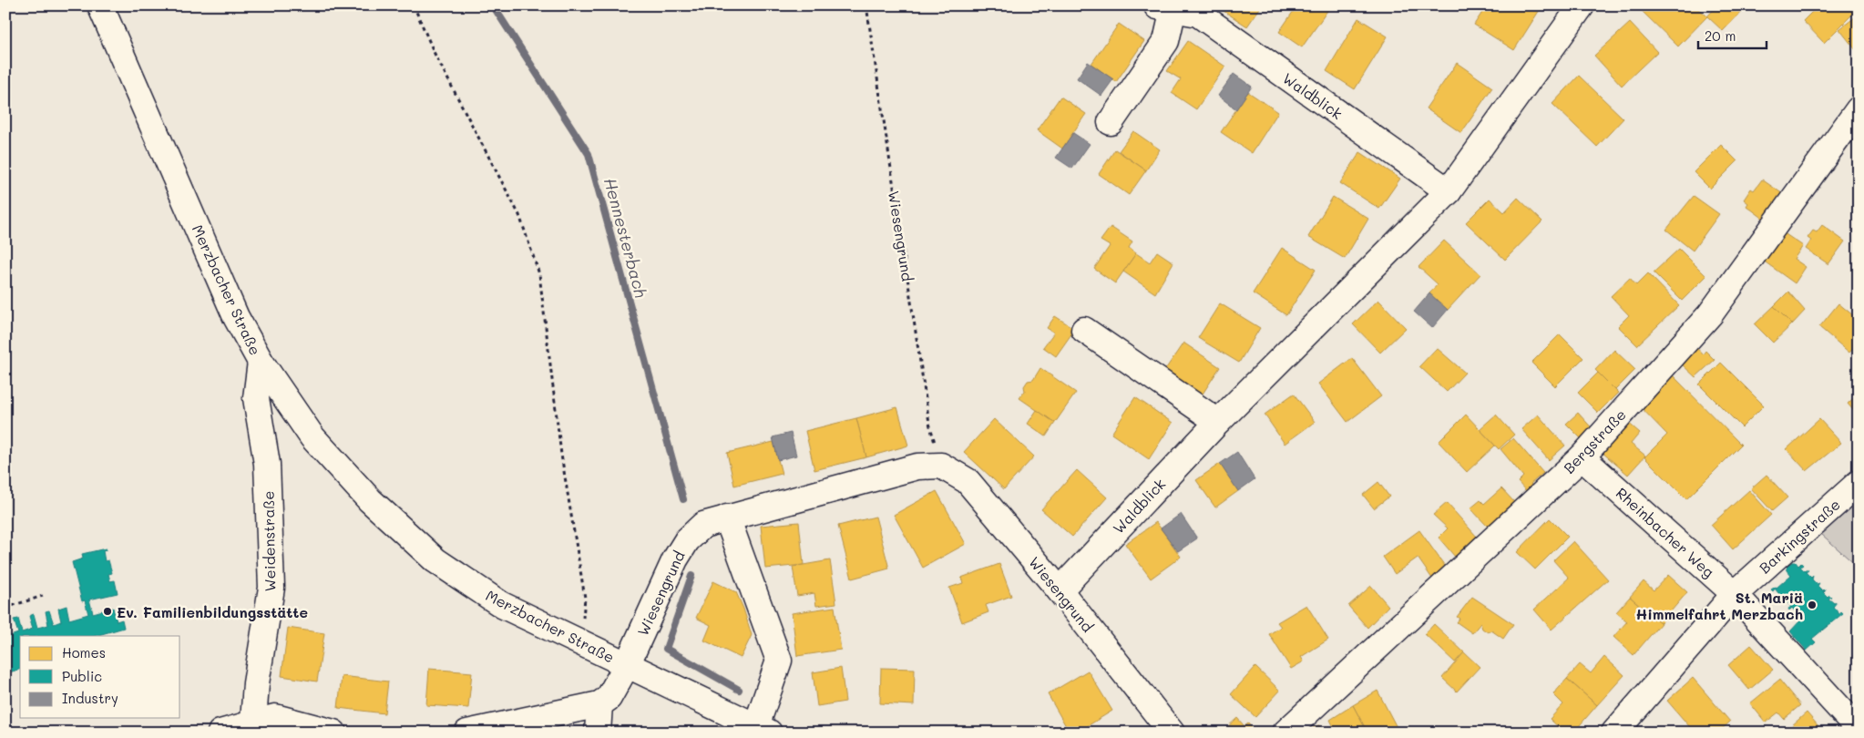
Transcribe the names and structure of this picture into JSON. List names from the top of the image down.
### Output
{
  "streets": {
    "street": [
      "Waldblick",
      "Wiesengrund",
      "Merzbacher Straße",
      "Bergstraße",
      "Rheinbacher Weg",
      "Barkingstraße",
      "Weidenstraße"
    ]
  },
  "crossings": [
    ["Waldblick", "Wiesengrund"],
    ["Wiesengrund", "Merzbacher Straße"],
    ["Merzbacher Straße", "Weidenstraße"],
    ["Bergstraße", "Rheinbacher Weg"],
    ["Rheinbacher Weg", "Barkingstraße"]
  ],
  "water": ["Hennesterbach"],
  "places": ["St. Mariä Himmelfahrt Merzbach", "Ev. Familienbildungsstätte"],
  "legend": ["Homes", "Public", "Industry"],
  "scale_bar": "20 m"
}
